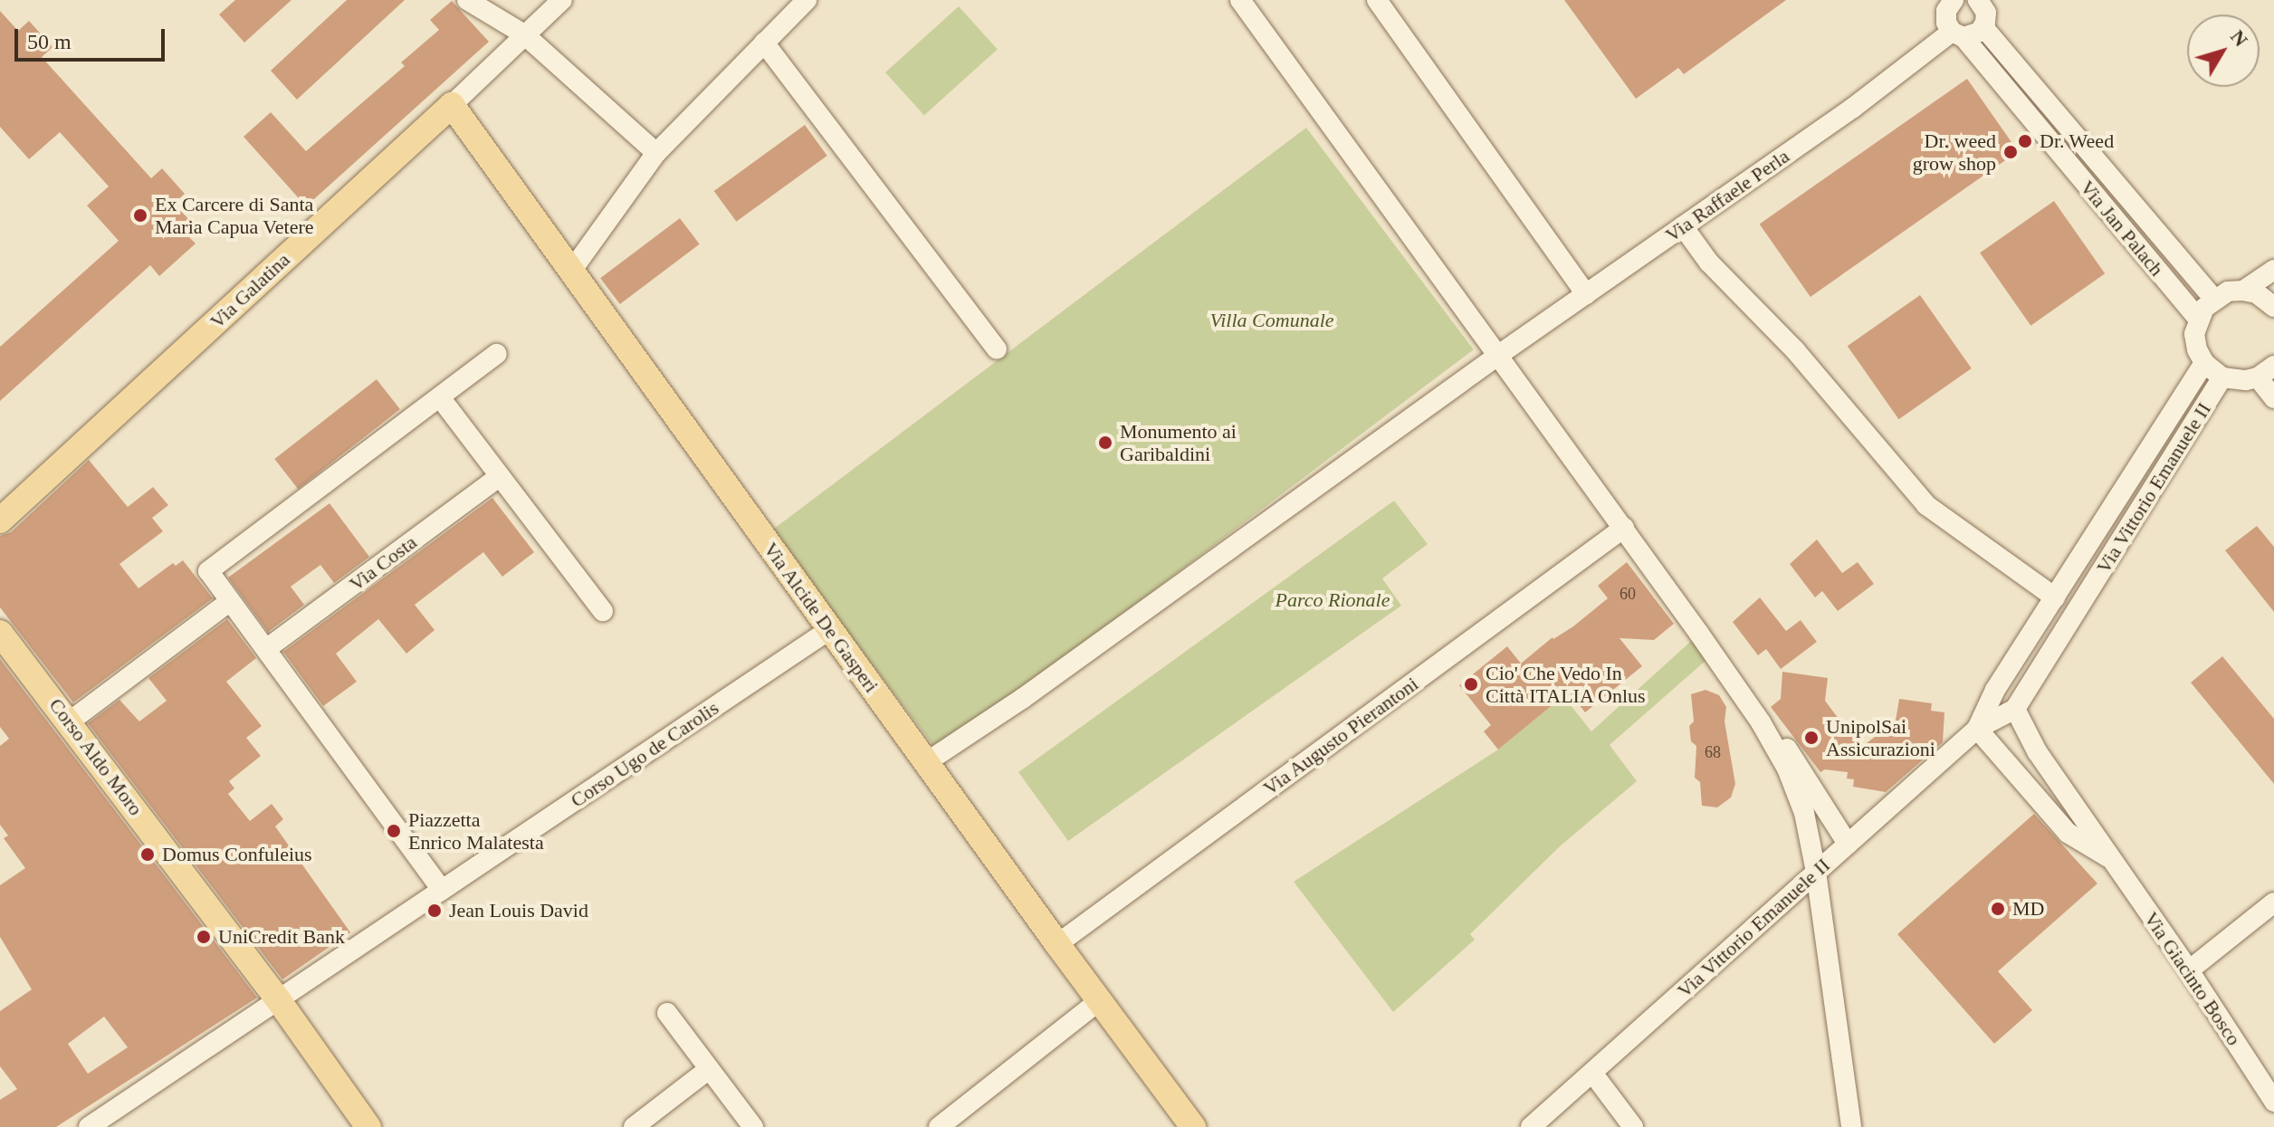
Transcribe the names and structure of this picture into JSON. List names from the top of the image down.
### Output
{
  "streets": {
    "main road": ["Via Galatina", "Via Alcide De Gasperi", "Corso Aldo Moro"],
    "street": [
      "Via Raffaele Perla",
      "Via Jan Palach",
      "Via Vittorio Emanuele II",
      "Via Costa",
      "Via Augusto Pierantoni",
      "Corso Ugo de Carolis",
      "Via Giacinto Bosco"
    ]
  },
  "crossings": [
    ["Via Raffaele Perla", "Via Jan Palach"],
    ["Via Raffaele Perla", "Via Alcide De Gasperi"],
    ["Via Galatina", "Via Alcide De Gasperi"],
    ["Via Vittorio Emanuele II", "Via Giacinto Bosco"],
    ["Via Alcide De Gasperi", "Via Augusto Pierantoni"],
    ["Via Alcide De Gasperi", "Corso Ugo de Carolis"],
    ["Corso Ugo de Carolis", "Corso Aldo Moro"]
  ],
  "parks": ["Villa Comunale", "Parco Rionale"],
  "places": [
    "Dr. Weed",
    "Dr. weed grow shop",
    "Ex Carcere di Santa Maria Capua Vetere",
    "Monumento ai Garibaldini",
    "Cio' Che Vedo In Città ITALIA Onlus",
    "UnipolSai Assicurazioni",
    "Piazzetta Enrico Malatesta",
    "Domus Confuleius",
    "MD",
    "Jean Louis David",
    "UniCredit Bank"
  ],
  "house_numbers": ["60", "68"],
  "scale_bar": "50 m",
  "north": "top right"
}
